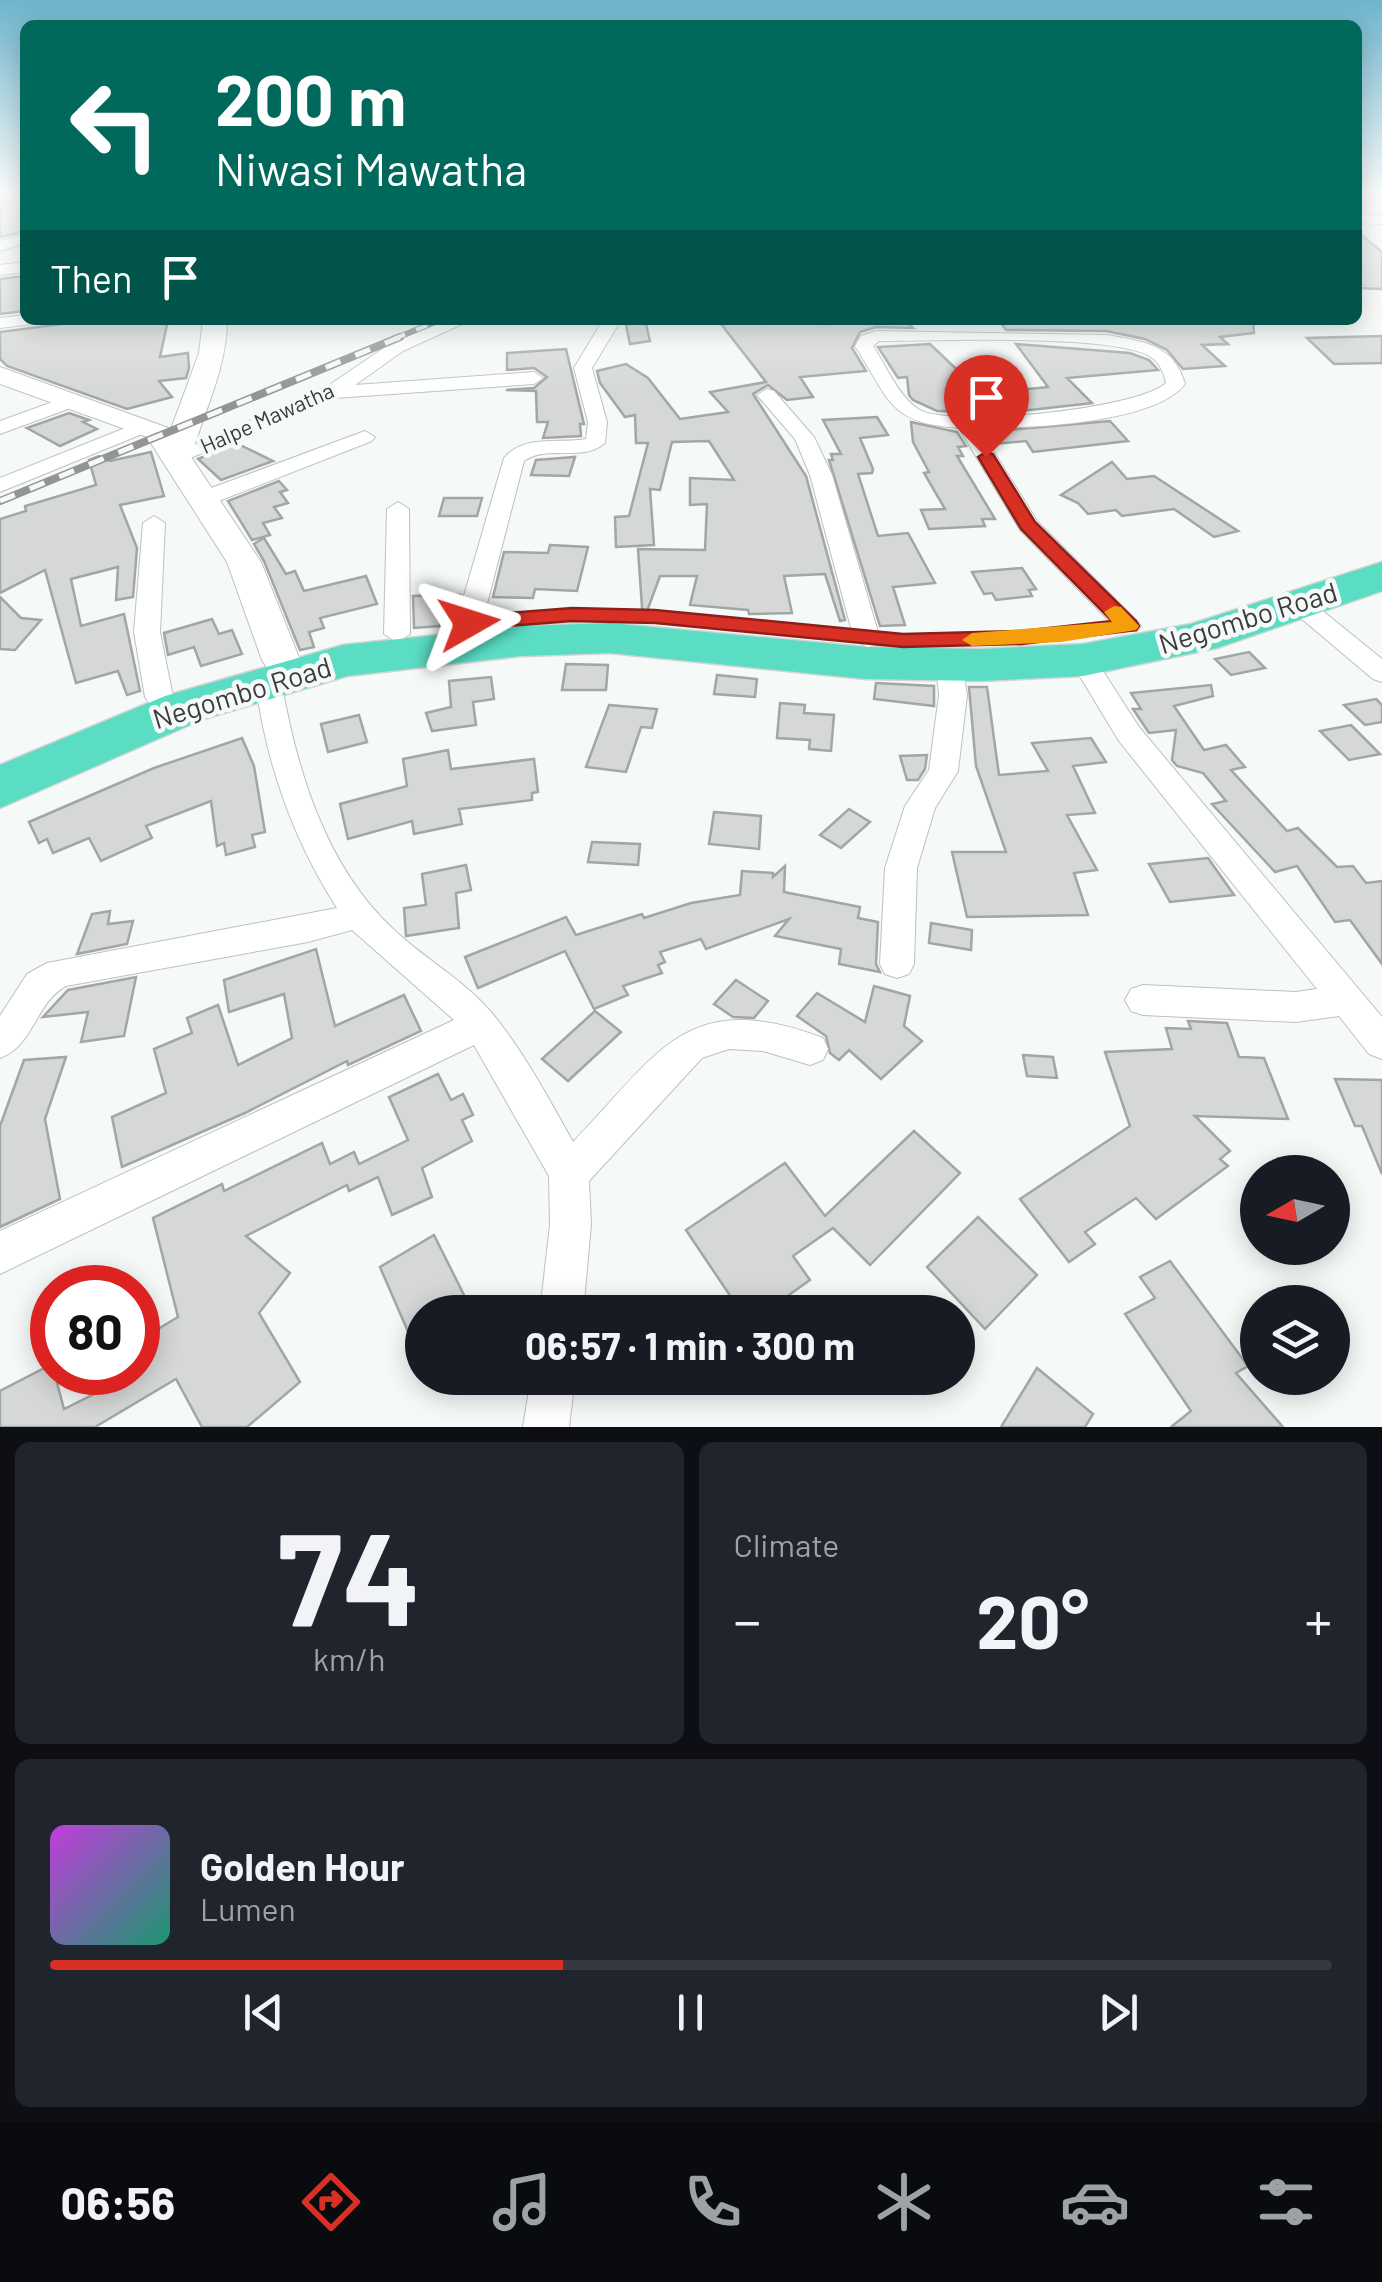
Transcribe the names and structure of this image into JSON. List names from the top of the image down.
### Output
{
  "streets": {
    "highway": ["Negombo Road"],
    "street": ["Halpe Mawatha"]
  },
  "north": "left",
  "page": {
    "turn": ["200 m", "Niwasi Mawatha"],
    "then": "Then",
    "limit": "80",
    "trip": "06:57 · 1 min · 300 m",
    "tile": [
      ["74", "km/h"],
      "Climate"
    ],
    "heat": ["−", "20°", "+"],
    "song": ["Golden Hour", "Lumen"],
    "tabs": "06:56"
  }
}
